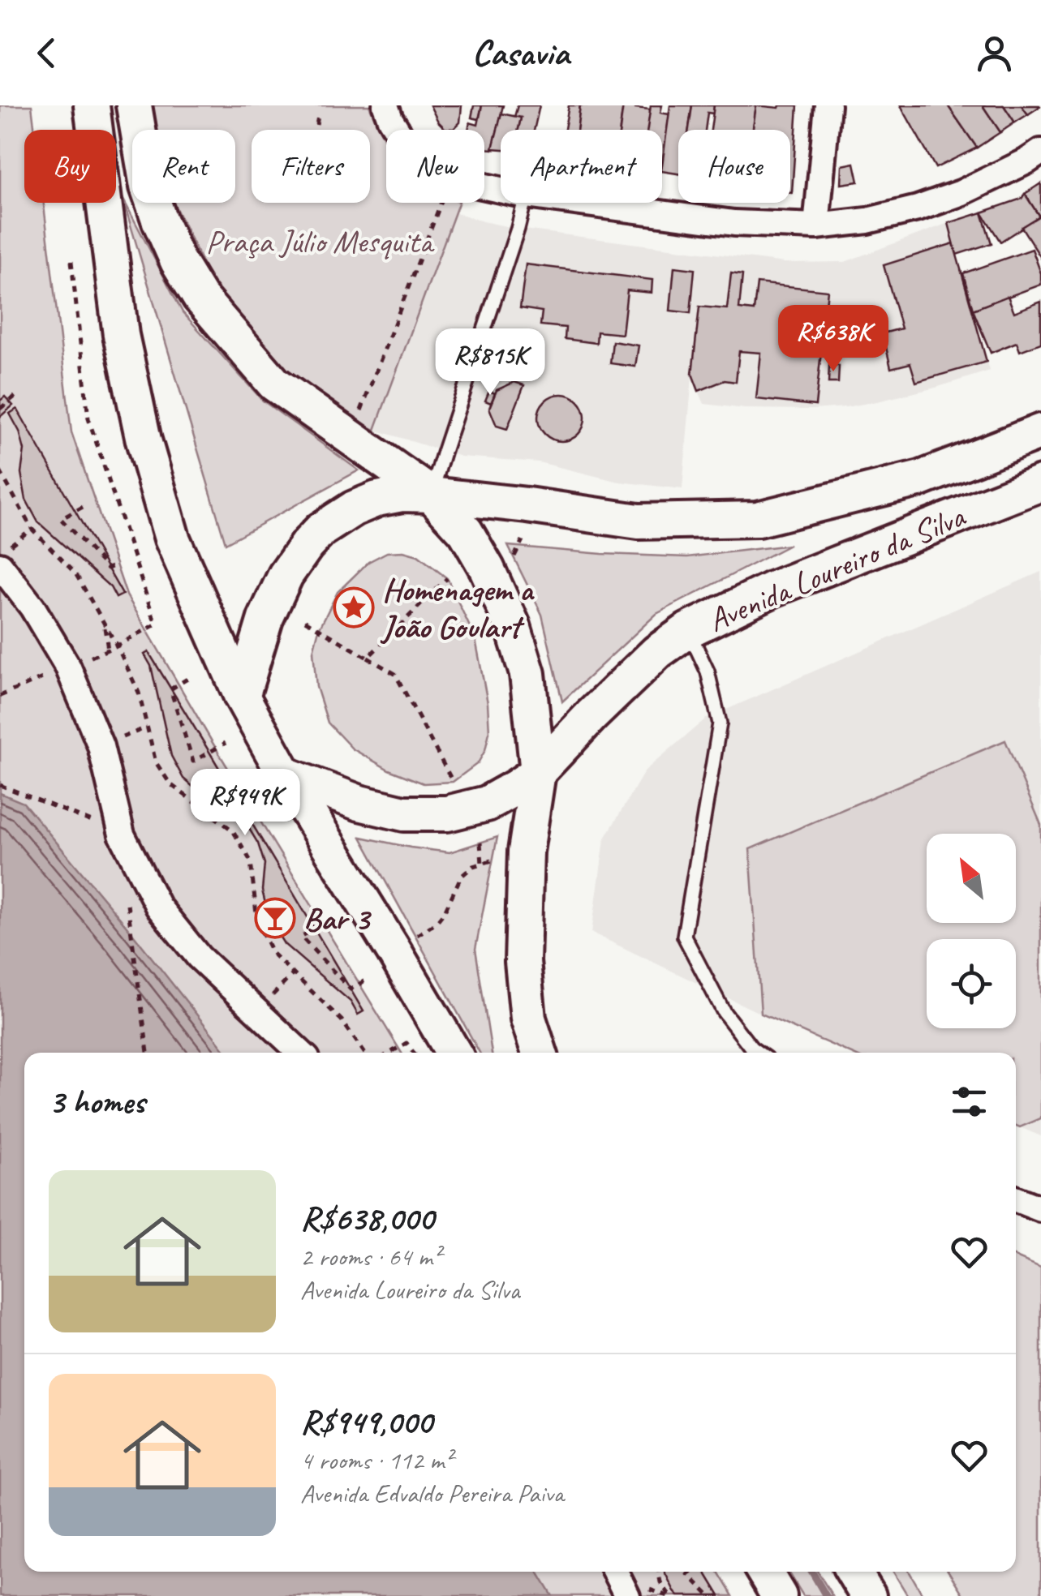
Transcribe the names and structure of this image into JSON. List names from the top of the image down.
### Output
{
  "streets": {
    "main road": ["Avenida Loureiro da Silva"]
  },
  "parks": ["Praça Júlio Mesquita"],
  "places": {
    "place": ["Homenagem a João Goulart"],
    "bar": ["Bar 3"]
  },
  "north": "top left",
  "page": {
    "header": "Casavia",
    "chip": [
      "Buy",
      "Rent",
      "Filters",
      "New",
      "Apartment",
      "House"
    ],
    "price": ["R$638K", "R$815K", "R$949K"],
    "heading": "3 homes",
    "list": [
      {
        "name": "R$638,000",
        "note": "2 rooms · 64 m² · Avenida Loureiro da Silva"
      },
      {
        "name": "R$949,000",
        "note": "4 rooms · 112 m² · Avenida Edvaldo Pereira Paiva"
      }
    ]
  }
}
